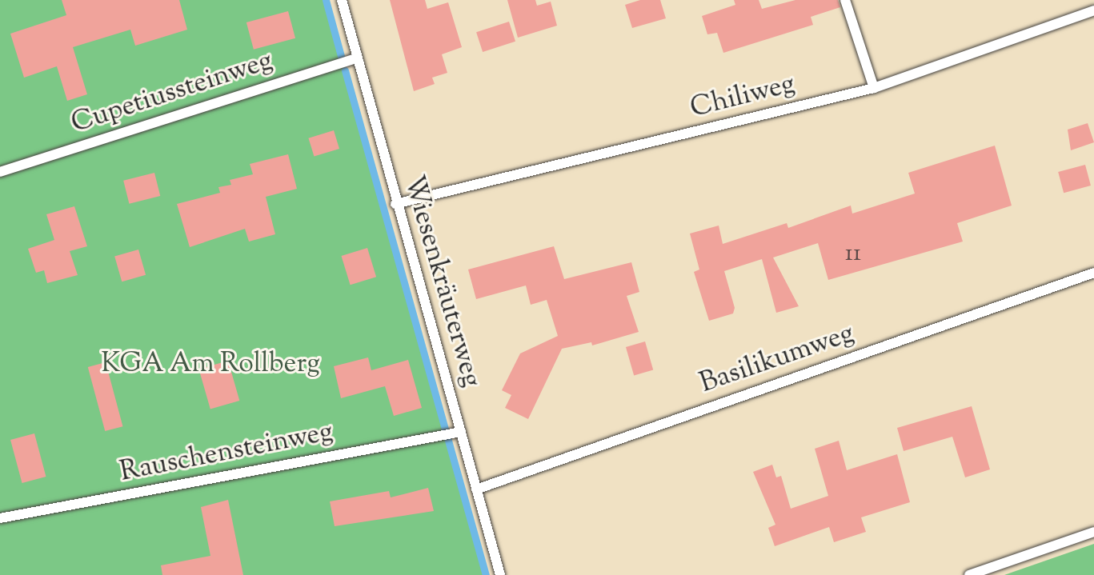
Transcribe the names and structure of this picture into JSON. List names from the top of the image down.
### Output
{
  "streets": {
    "lane": [
      "Cupetiussteinweg",
      "Chiliweg",
      "Wiesenkräuterweg",
      "Basilikumweg",
      "Rauschensteinweg"
    ]
  },
  "crossings": [
    ["Cupetiussteinweg", "Wiesenkräuterweg"],
    ["Chiliweg", "Wiesenkräuterweg"],
    ["Wiesenkräuterweg", "Basilikumweg"],
    ["Wiesenkräuterweg", "Rauschensteinweg"]
  ],
  "parks": ["KGA Am Rollberg"],
  "house_numbers": ["11"]
}
